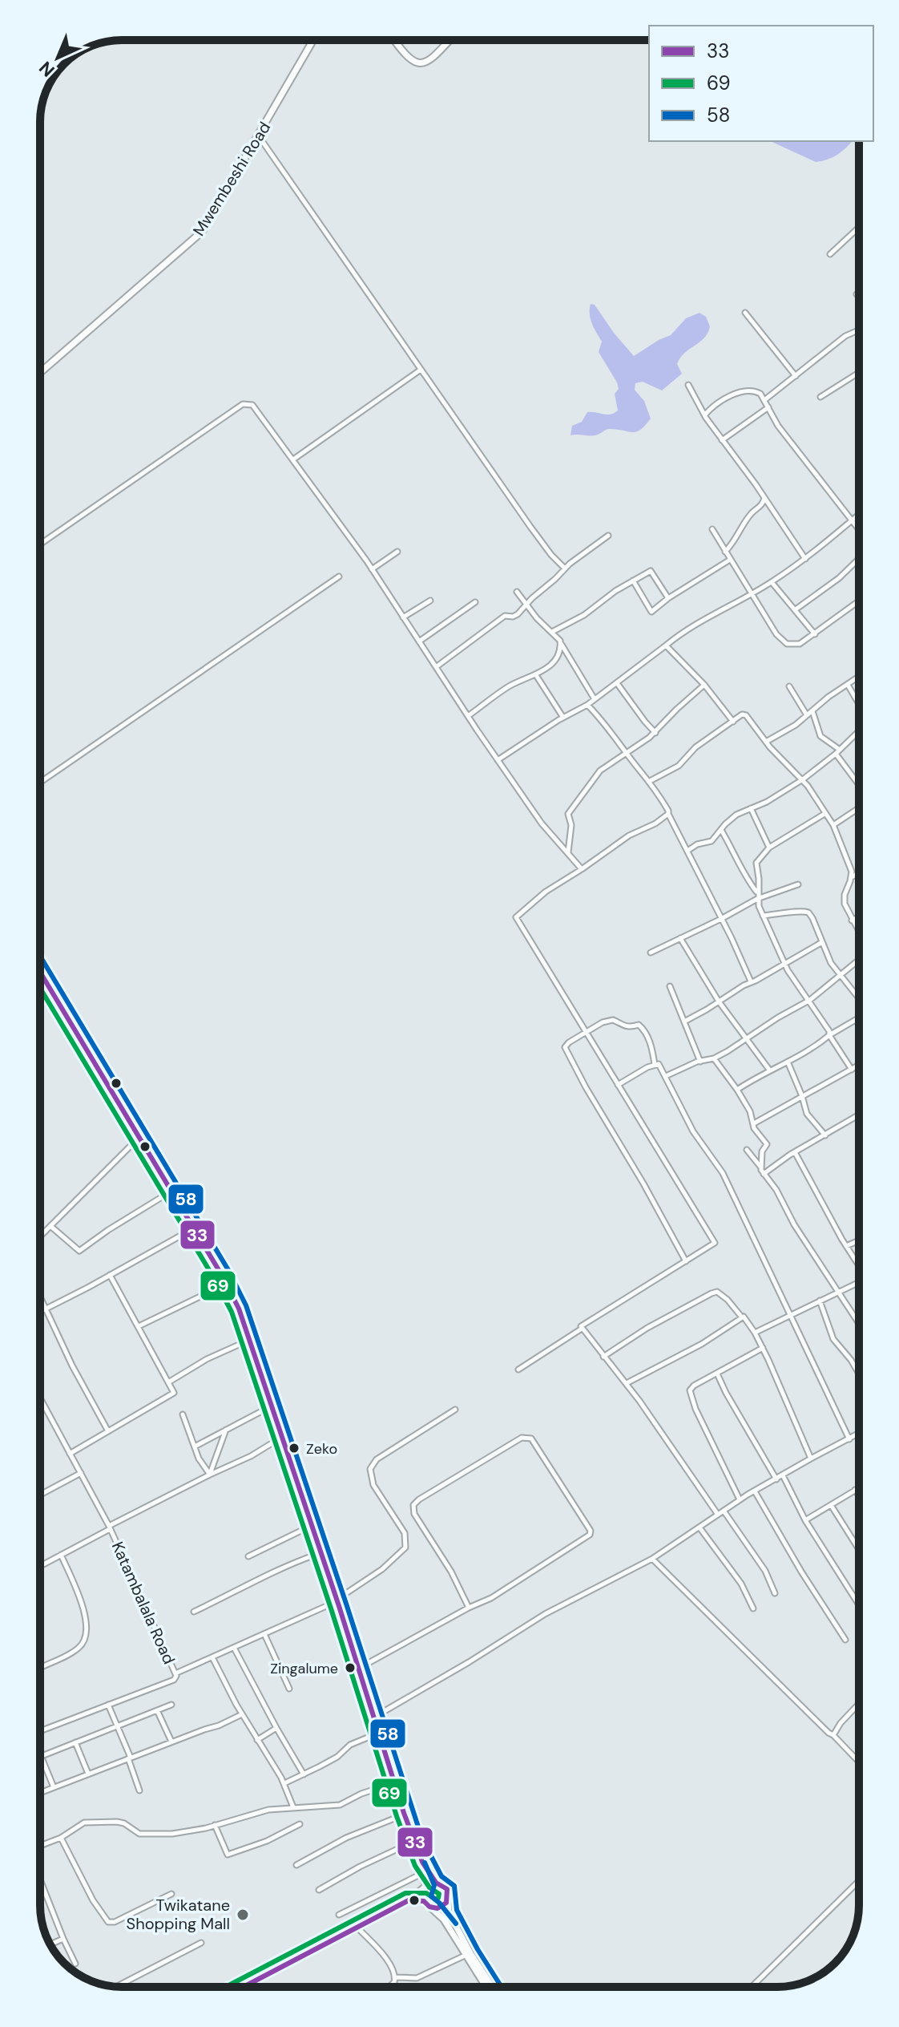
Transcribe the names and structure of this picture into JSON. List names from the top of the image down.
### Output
{
  "streets": {
    "main road": ["Mwembeshi Road"],
    "street": ["Katambalala Road"]
  },
  "places": ["Zeko", "Zingalume", "Twikatane Shopping Mall"],
  "lines": ["transit line 58", "transit line 33", "transit line 69"],
  "legend": ["33", "69", "58"],
  "north": "bottom left"
}
